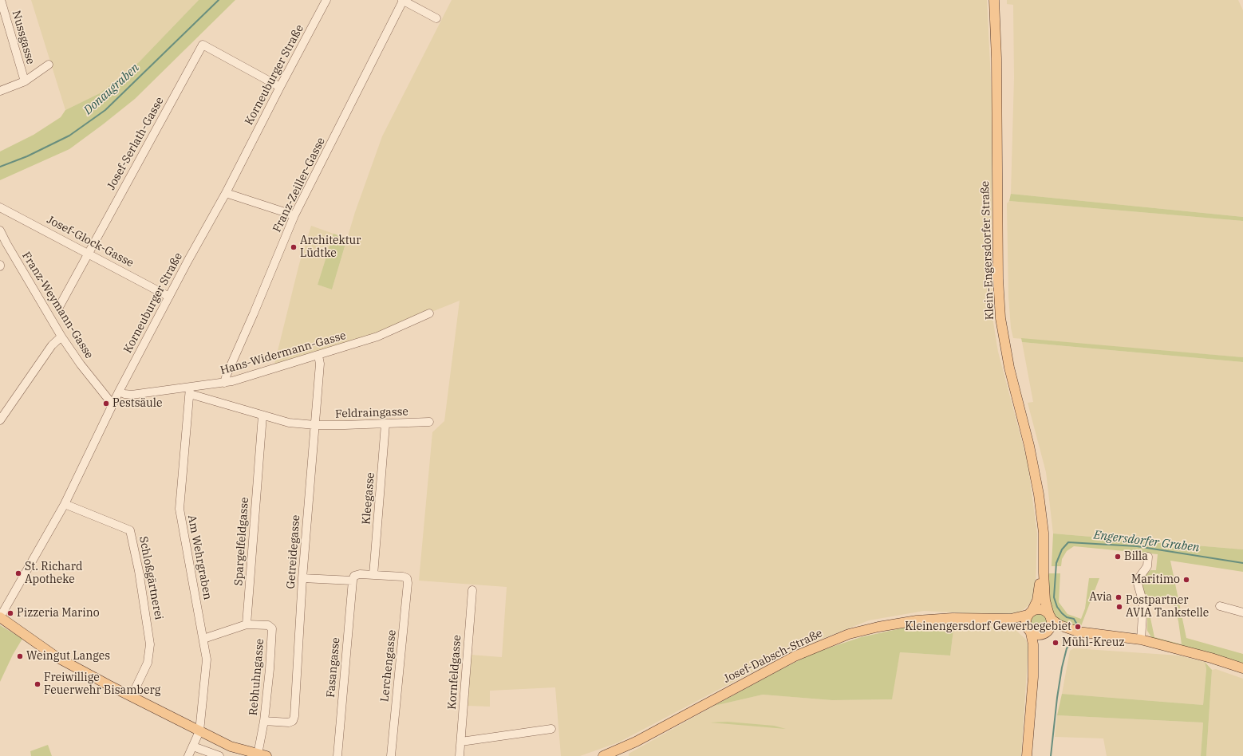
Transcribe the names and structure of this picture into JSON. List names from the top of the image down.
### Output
{
  "streets": {
    "main road": ["Klein-Engersdorfer Straße", "Josef-Dabsch-Straße"],
    "street": [
      "Nussgasse",
      "Korneuburger Straße",
      "Josef-Serlath-Gasse",
      "Franz-Zeiller-Gasse",
      "Josef-Glock-Gasse",
      "Franz-Weymann-Gasse",
      "Hans-Widermann-Gasse",
      "Feldraingasse",
      "Kleegasse",
      "Spargelfeldgasse",
      "Getreidegasse",
      "Am Wehrgraben",
      "Schloßgärtnerei",
      "Lerchengasse",
      "Fasangasse",
      "Kornfeldgasse",
      "Rebhuhngasse"
    ]
  },
  "crossings": [
    ["Korneuburger Straße", "Josef-Serlath-Gasse"],
    ["Korneuburger Straße", "Josef-Glock-Gasse"],
    ["Korneuburger Straße", "Franz-Weymann-Gasse"],
    ["Korneuburger Straße", "Hans-Widermann-Gasse"],
    ["Korneuburger Straße", "Schloßgärtnerei"],
    ["Josef-Serlath-Gasse", "Josef-Glock-Gasse"],
    ["Franz-Zeiller-Gasse", "Hans-Widermann-Gasse"],
    ["Klein-Engersdorfer Straße", "Josef-Dabsch-Straße"],
    ["Hans-Widermann-Gasse", "Getreidegasse"],
    ["Hans-Widermann-Gasse", "Am Wehrgraben"],
    ["Feldraingasse", "Kleegasse"],
    ["Feldraingasse", "Getreidegasse"],
    ["Kleegasse", "Lerchengasse"],
    ["Spargelfeldgasse", "Rebhuhngasse"],
    ["Getreidegasse", "Rebhuhngasse"]
  ],
  "water": ["Donaugraben", "Engersdorfer Graben"],
  "places": [
    "Architektur Lüdtke",
    "Pestsäule",
    "Billa",
    "St. Richard Apotheke",
    "Maritimo",
    "Avia",
    "Postpartner AVIA Tankstelle",
    "Pizzeria Marino",
    "Kleinengersdorf Gewerbegebiet",
    "Mühl-Kreuz",
    "Weingut Langes",
    "Freiwillige Feuerwehr Bisamberg"
  ]
}
